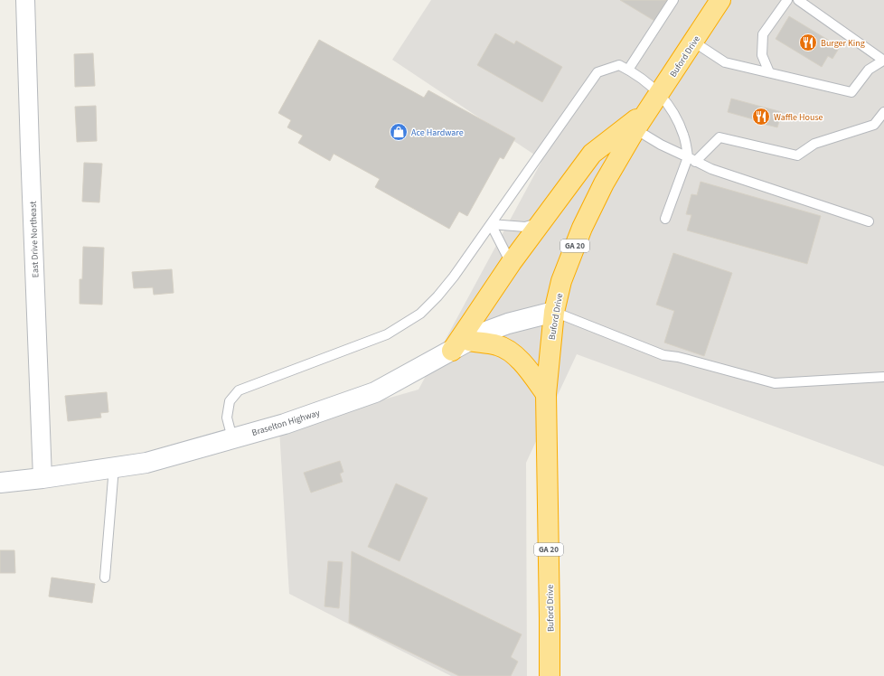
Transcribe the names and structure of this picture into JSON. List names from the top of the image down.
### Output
{
  "streets": {
    "highway": ["Buford Drive", "GA 20"],
    "main road": ["Braselton Highway"],
    "street": ["East Drive Northeast"]
  },
  "crossings": [
    ["Buford Drive", "Braselton Highway"],
    ["East Drive Northeast", "Braselton Highway"]
  ],
  "places": {
    "restaurant": ["Burger King", "Waffle House"],
    "shop": ["Ace Hardware"]
  }
}
